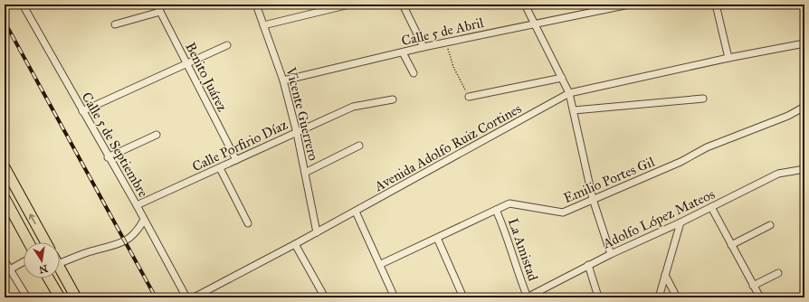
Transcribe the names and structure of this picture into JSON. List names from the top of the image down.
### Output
{
  "streets": {
    "street": [
      "Calle 5 de Abril",
      "Benito Juárez",
      "Vicente Guerrero",
      "Calle 5 de Septiembre",
      "Calle Porfirio Díaz",
      "Avenida Adolfo Ruiz Cortines",
      "Emilio Portes Gil",
      "Adolfo López Mateos",
      "La Amistad"
    ]
  },
  "crossings": [
    ["Calle 5 de Abril", "Vicente Guerrero"],
    ["Benito Juárez", "Calle Porfirio Díaz"],
    ["Vicente Guerrero", "Calle Porfirio Díaz"],
    ["Vicente Guerrero", "Avenida Adolfo Ruiz Cortines"],
    ["Calle 5 de Septiembre", "Calle Porfirio Díaz"],
    ["Emilio Portes Gil", "La Amistad"],
    ["Adolfo López Mateos", "La Amistad"]
  ],
  "north": "bottom"
}
